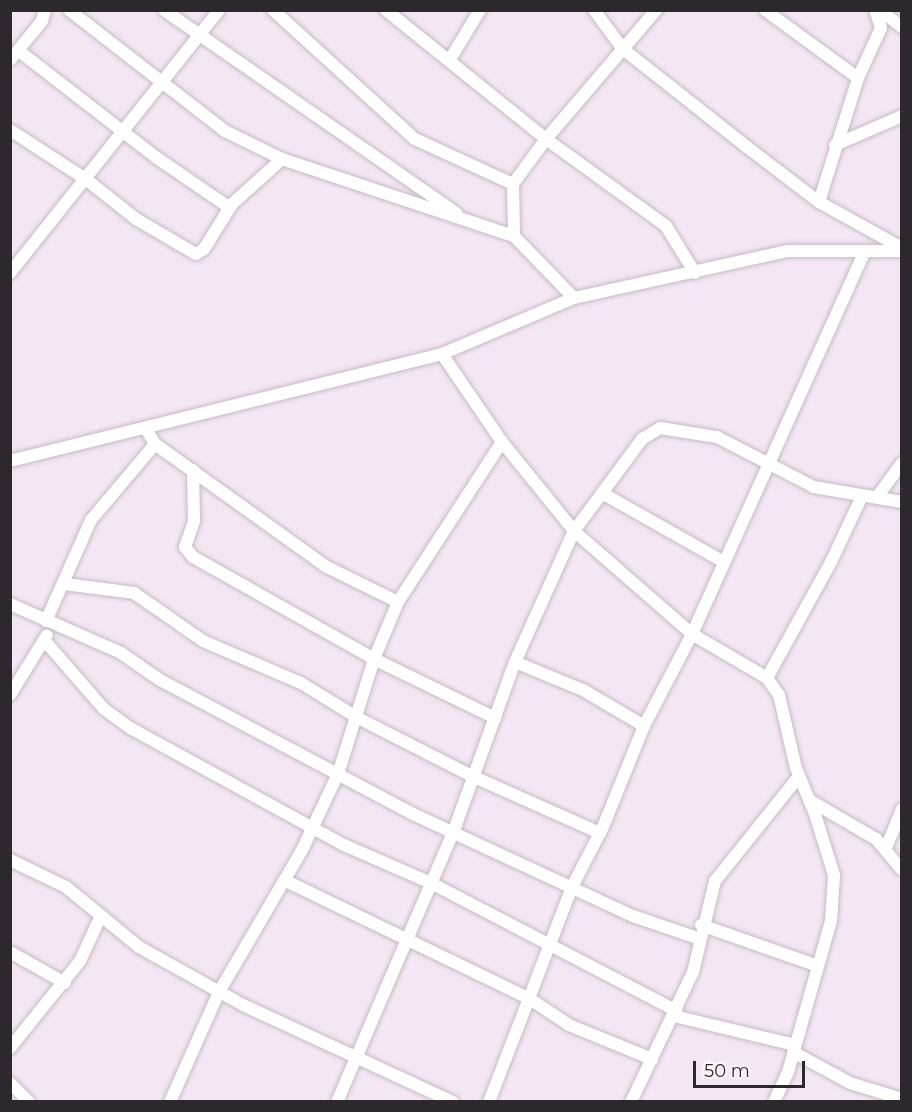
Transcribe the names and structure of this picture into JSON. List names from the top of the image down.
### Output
{
  "scale_bar": "50 m"
}
